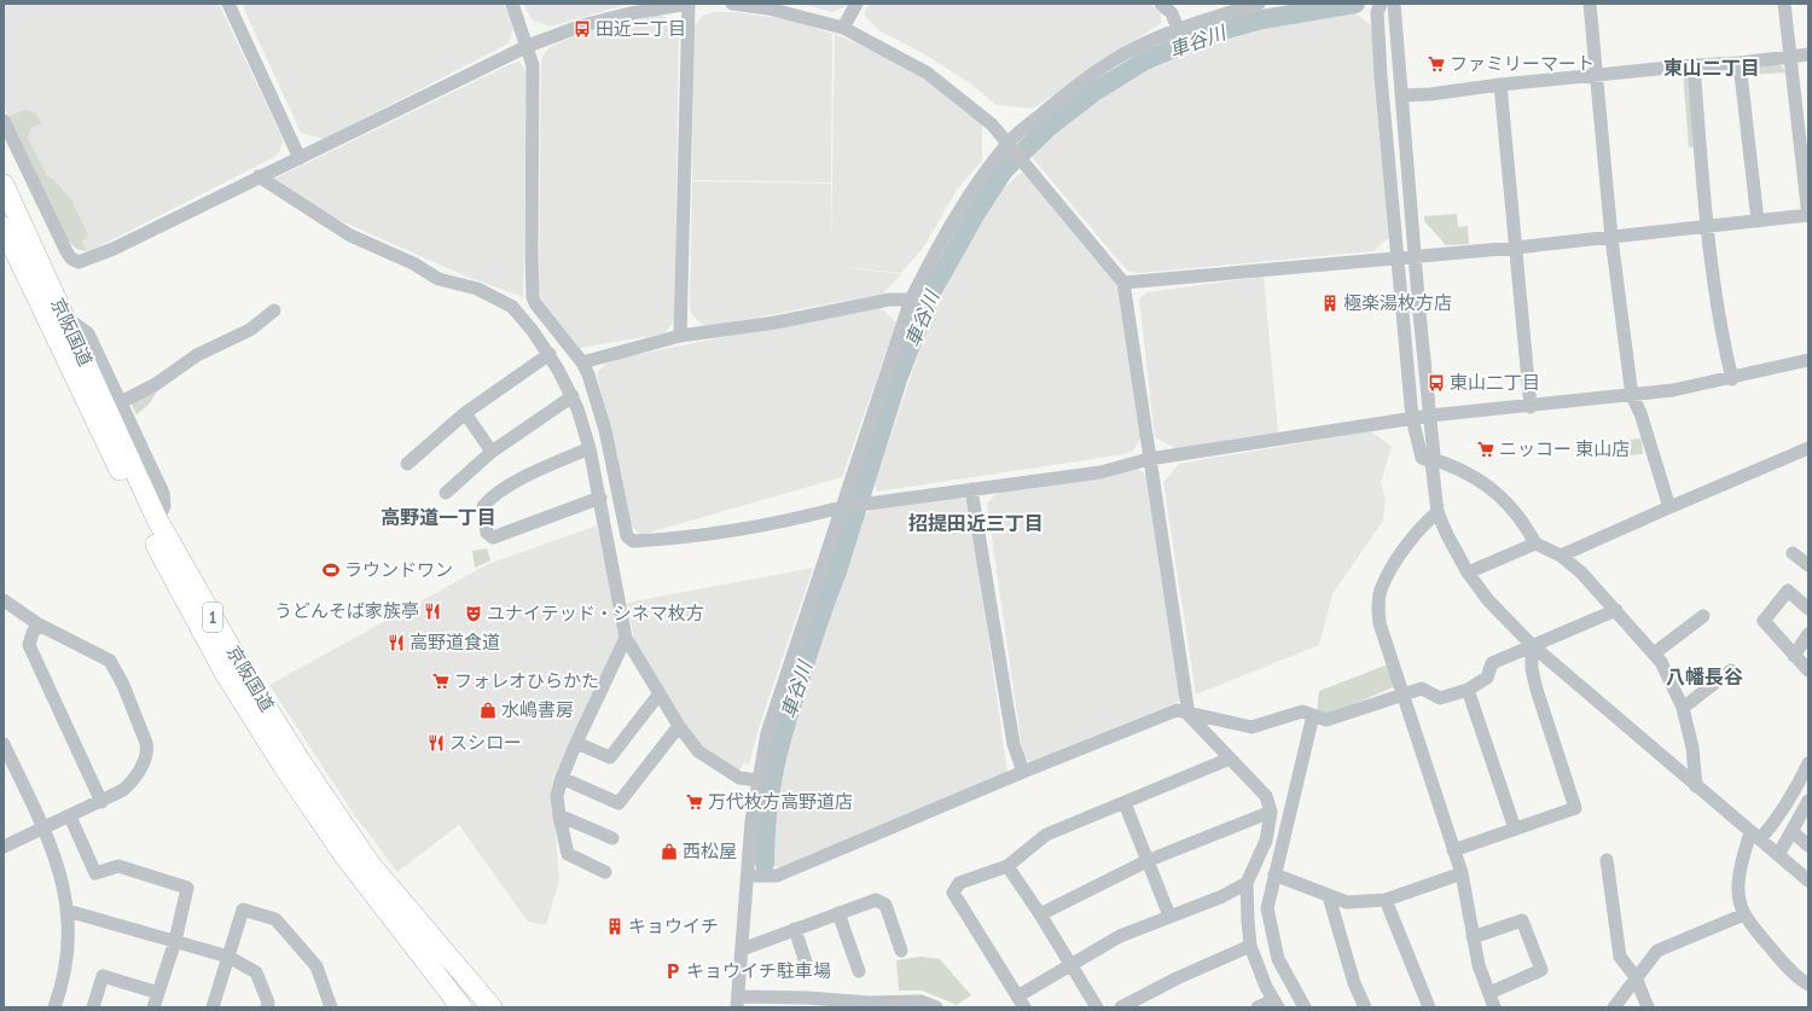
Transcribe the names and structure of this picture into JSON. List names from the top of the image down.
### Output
{
  "streets": {
    "highway": ["京阪国道", "1"]
  },
  "districts": [
    "東山二丁目",
    "高野道一丁目",
    "招提田近三丁目",
    "八幡長谷"
  ],
  "water": ["車谷川"],
  "places": {
    "bus stop": ["田近二丁目", "東山二丁目"],
    "supermarket": [
      "ファミリーマート",
      "ニッコー 東山店",
      "フォレオひらかた",
      "万代枚方高野道店"
    ],
    "building": ["極楽湯枚方店", "キョウイチ"],
    "sports": ["ラウンドワン"],
    "restaurant": ["うどんそば家族亭", "高野道食道", "スシロー"],
    "theatre": ["ユナイテッド・シネマ枚方"],
    "shop": ["水嶋書房", "西松屋"],
    "parking": ["キョウイチ駐車場"]
  }
}
